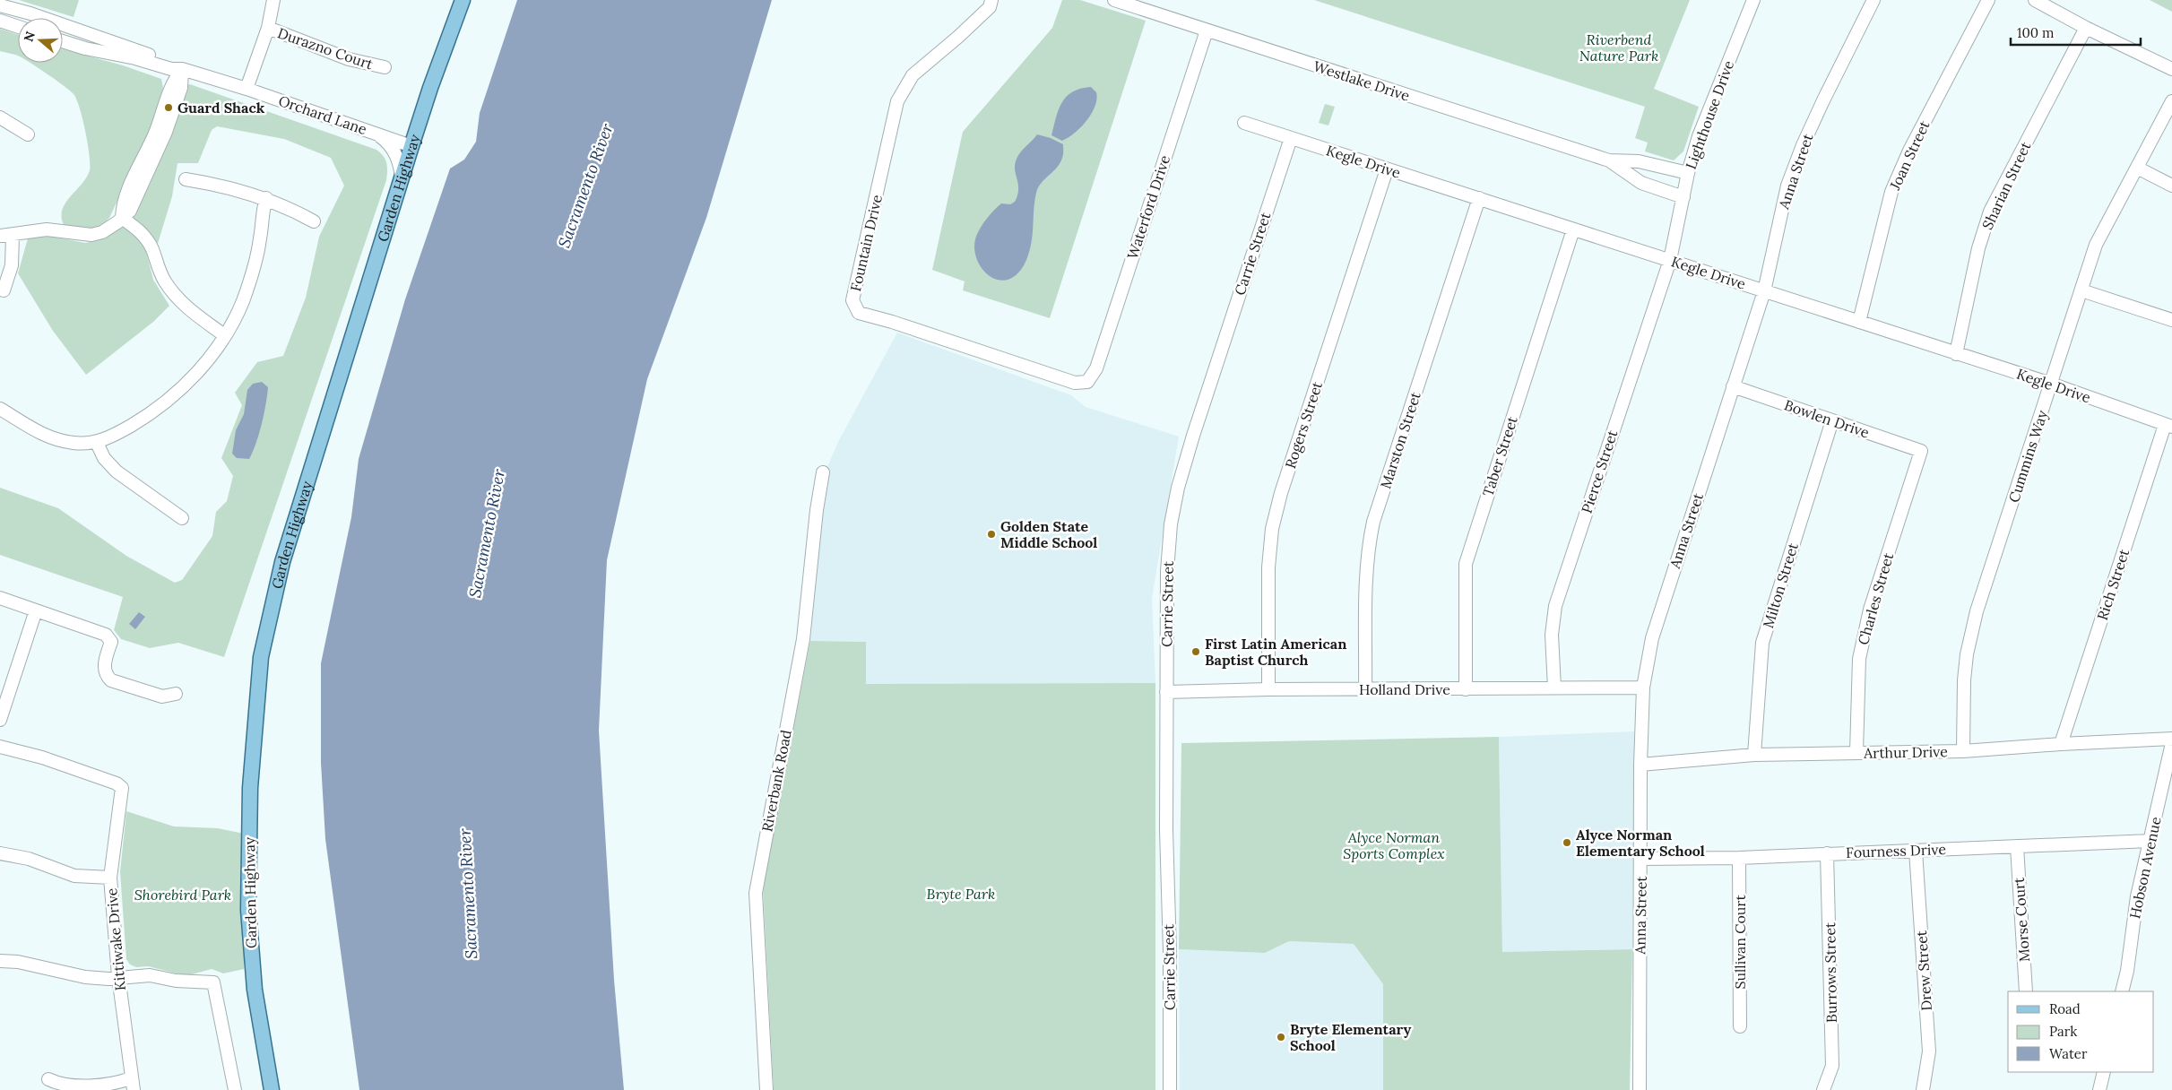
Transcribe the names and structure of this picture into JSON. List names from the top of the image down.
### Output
{
  "streets": {
    "main road": ["Garden Highway"],
    "street": [
      "Durazno Court",
      "Westlake Drive",
      "Orchard Lane",
      "Lighthouse Drive",
      "Joan Street",
      "Kegle Drive",
      "Anna Street",
      "Sharian Street",
      "Waterford Drive",
      "Fountain Drive",
      "Carrie Street",
      "Bowlen Drive",
      "Rogers Street",
      "Marston Street",
      "Taber Street",
      "Cummins Way",
      "Pierce Street",
      "Rich Street",
      "Milton Street",
      "Charles Street",
      "Holland Drive",
      "Arthur Drive",
      "Riverbank Road",
      "Fourness Drive",
      "Hobson Avenue",
      "Morse Court",
      "Kittiwake Drive",
      "Sullivan Court",
      "Drew Street",
      "Burrows Street"
    ]
  },
  "crossings": [
    ["Westlake Drive", "Lighthouse Drive"],
    ["Westlake Drive", "Waterford Drive"],
    ["Orchard Lane", "Garden Highway"],
    ["Lighthouse Drive", "Kegle Drive"],
    ["Lighthouse Drive", "Pierce Street"],
    ["Joan Street", "Kegle Drive"],
    ["Kegle Drive", "Anna Street"],
    ["Kegle Drive", "Sharian Street"],
    ["Kegle Drive", "Carrie Street"],
    ["Kegle Drive", "Rogers Street"],
    ["Kegle Drive", "Marston Street"],
    ["Kegle Drive", "Taber Street"],
    ["Kegle Drive", "Cummins Way"],
    ["Kegle Drive", "Pierce Street"],
    ["Kegle Drive", "Rich Street"],
    ["Anna Street", "Bowlen Drive"],
    ["Anna Street", "Holland Drive"],
    ["Anna Street", "Arthur Drive"],
    ["Anna Street", "Fourness Drive"],
    ["Waterford Drive", "Fountain Drive"],
    ["Carrie Street", "Holland Drive"],
    ["Bowlen Drive", "Milton Street"],
    ["Bowlen Drive", "Charles Street"],
    ["Rogers Street", "Holland Drive"],
    ["Marston Street", "Holland Drive"],
    ["Taber Street", "Holland Drive"],
    ["Cummins Way", "Arthur Drive"],
    ["Pierce Street", "Holland Drive"],
    ["Rich Street", "Arthur Drive"],
    ["Milton Street", "Arthur Drive"],
    ["Charles Street", "Arthur Drive"],
    ["Fourness Drive", "Hobson Avenue"],
    ["Fourness Drive", "Morse Court"],
    ["Fourness Drive", "Sullivan Court"],
    ["Fourness Drive", "Drew Street"],
    ["Fourness Drive", "Burrows Street"]
  ],
  "water": ["Sacramento River"],
  "parks": [
    "Riverbend Nature Park",
    "Alyce Norman Sports Complex",
    "Bryte Park",
    "Shorebird Park"
  ],
  "places": [
    "Guard Shack",
    "Golden State Middle School",
    "First Latin American Baptist Church",
    "Alyce Norman Elementary School",
    "Bryte Elementary School"
  ],
  "legend": ["Road", "Park", "Water"],
  "scale_bar": "100 m",
  "north": "left"
}
